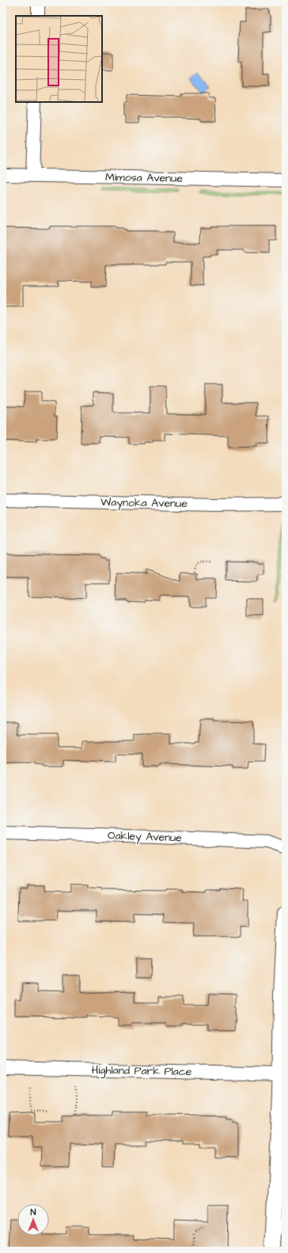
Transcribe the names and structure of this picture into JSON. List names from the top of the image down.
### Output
{
  "streets": {
    "street": [
      "Mimosa Avenue",
      "Waynoka Avenue",
      "Oakley Avenue",
      "Highland Park Place"
    ]
  },
  "north": "top"
}
